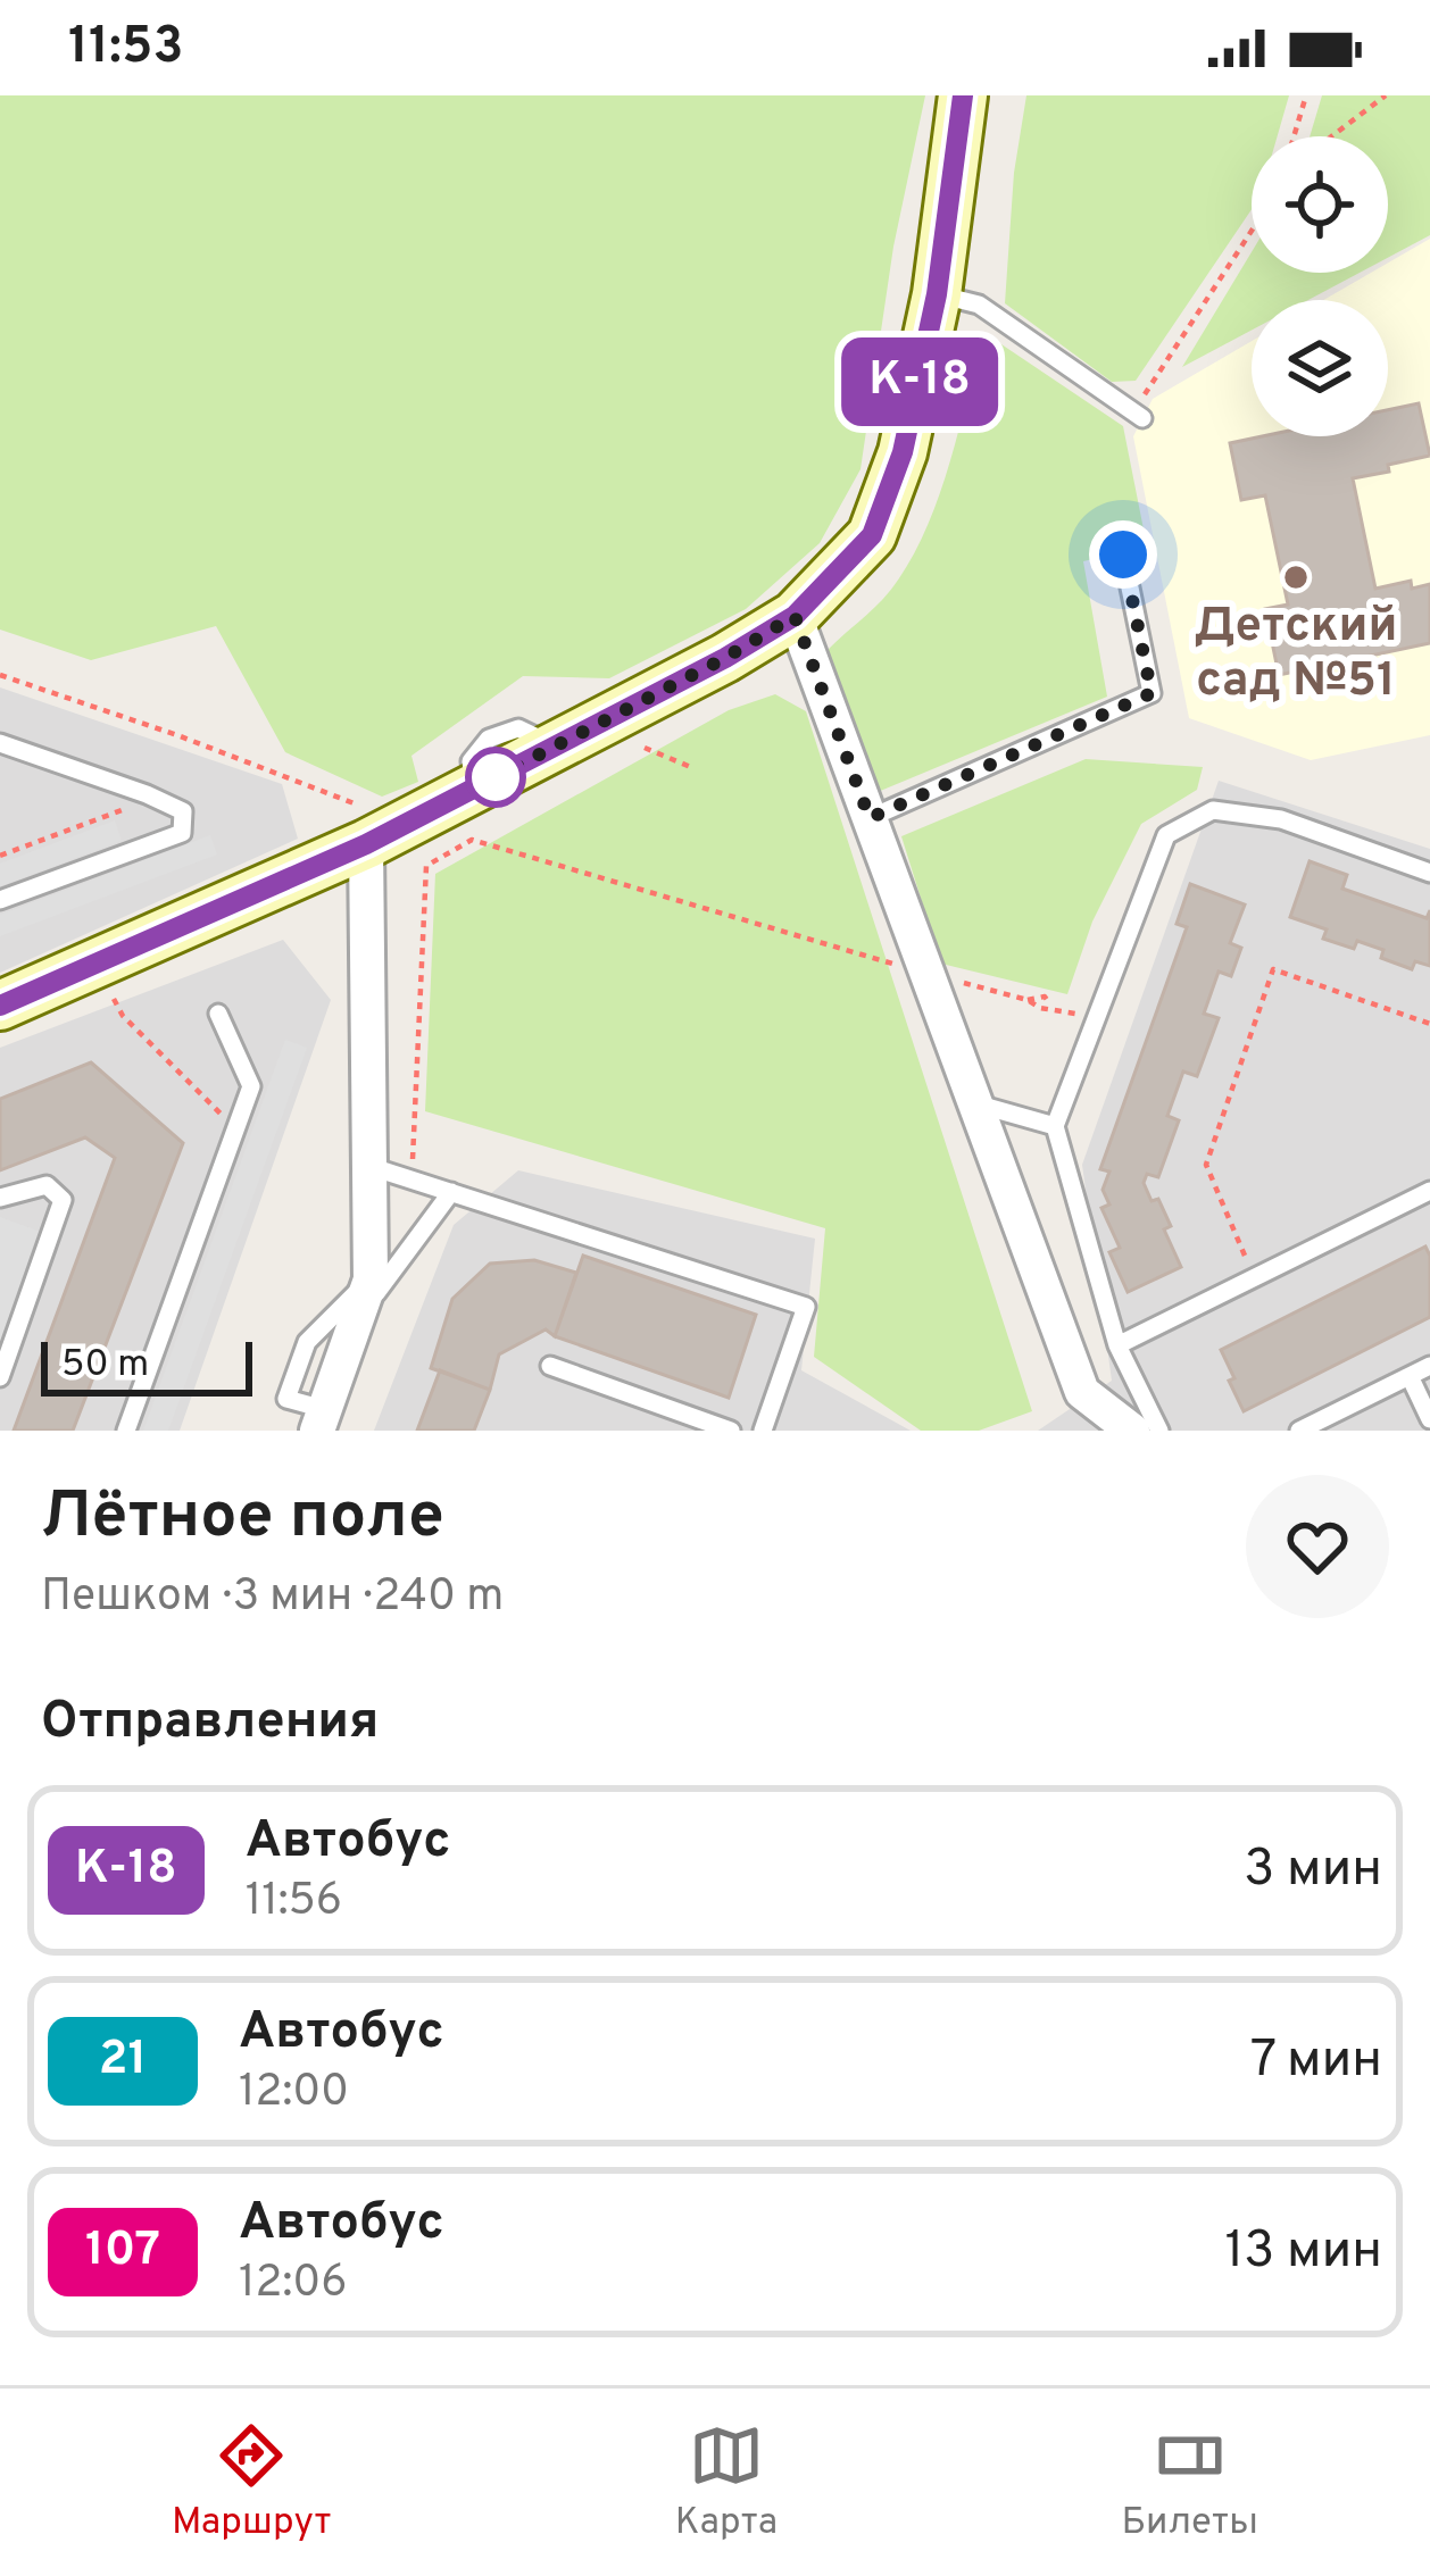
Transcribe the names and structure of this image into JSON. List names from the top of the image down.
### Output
{
  "places": ["Детский сад №51"],
  "lines": ["bus line К-18"],
  "scale_bar": "50 m",
  "page": {
    "status": "11:53",
    "on_map": "К-18",
    "scale": "50 m",
    "heading": [
      ["Лётное поле", "Пешком · 3 мин · 240 m"],
      "Отправления"
    ],
    "list": [
      {
        "mark": "К-18",
        "name": "Автобус",
        "note": "11:56",
        "value": "3 мин"
      },
      {
        "mark": "21",
        "name": "Автобус",
        "note": "12:00",
        "value": "7 мин"
      },
      {
        "mark": "107",
        "name": "Автобус",
        "note": "12:06",
        "value": "13 мин"
      }
    ],
    "tabs": ["Маршрут", "Карта", "Билеты"]
  }
}
